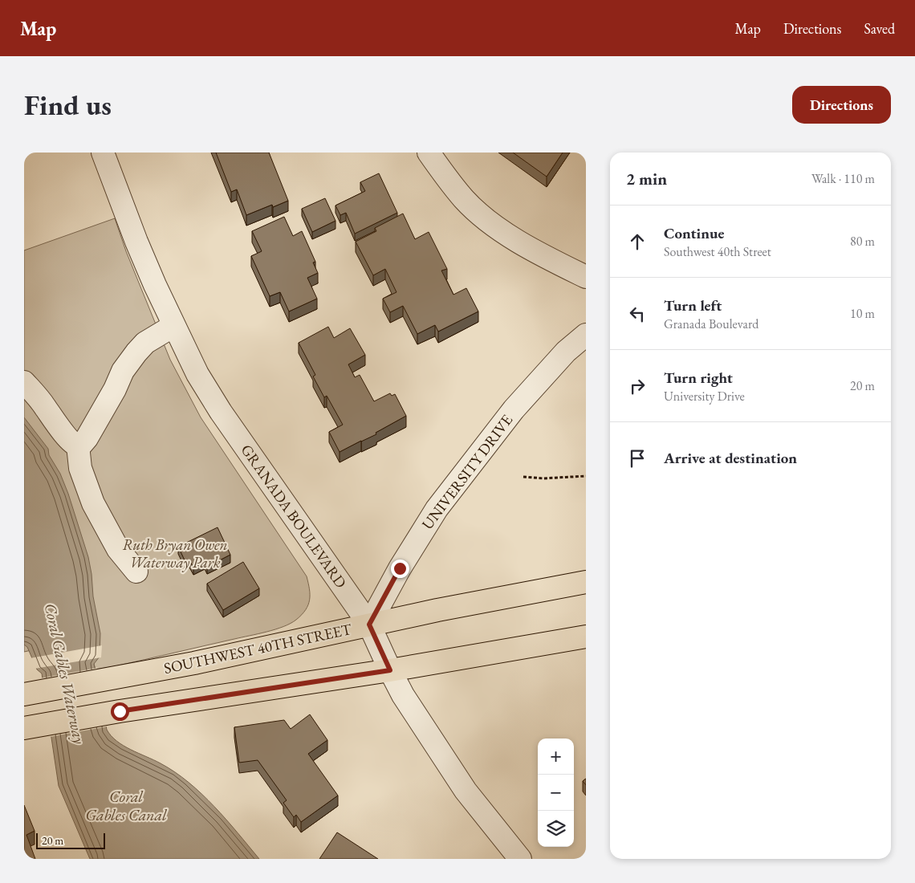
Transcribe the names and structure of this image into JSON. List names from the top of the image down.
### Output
{
  "streets": {
    "main road": ["SOUTHWEST 40TH STREET"],
    "street": ["UNIVERSITY DRIVE", "GRANADA BOULEVARD"]
  },
  "crossings": [
    ["UNIVERSITY DRIVE", "GRANADA BOULEVARD"],
    ["UNIVERSITY DRIVE", "SOUTHWEST 40TH STREET"],
    ["GRANADA BOULEVARD", "SOUTHWEST 40TH STREET"]
  ],
  "water": ["Coral Gables Waterway", "Coral Gables Canal"],
  "parks": ["Ruth Bryan Owen Waterway Park"],
  "scale_bar": "20 m",
  "page": {
    "header": "Map",
    "nav": ["Map", "Directions", "Saved"],
    "buttons": "Directions",
    "title": "Find us",
    "heading": ["2 min", "Walk · 110 m"],
    "list": [
      ["Continue", "Southwest 40th Street", "80 m"],
      ["Turn left", "Granada Boulevard", "10 m"],
      ["Turn right", "University Drive", "20 m"],
      "Arrive at destination"
    ],
    "map_buttons": ["+", "−"],
    "scale": "20 m"
  }
}
